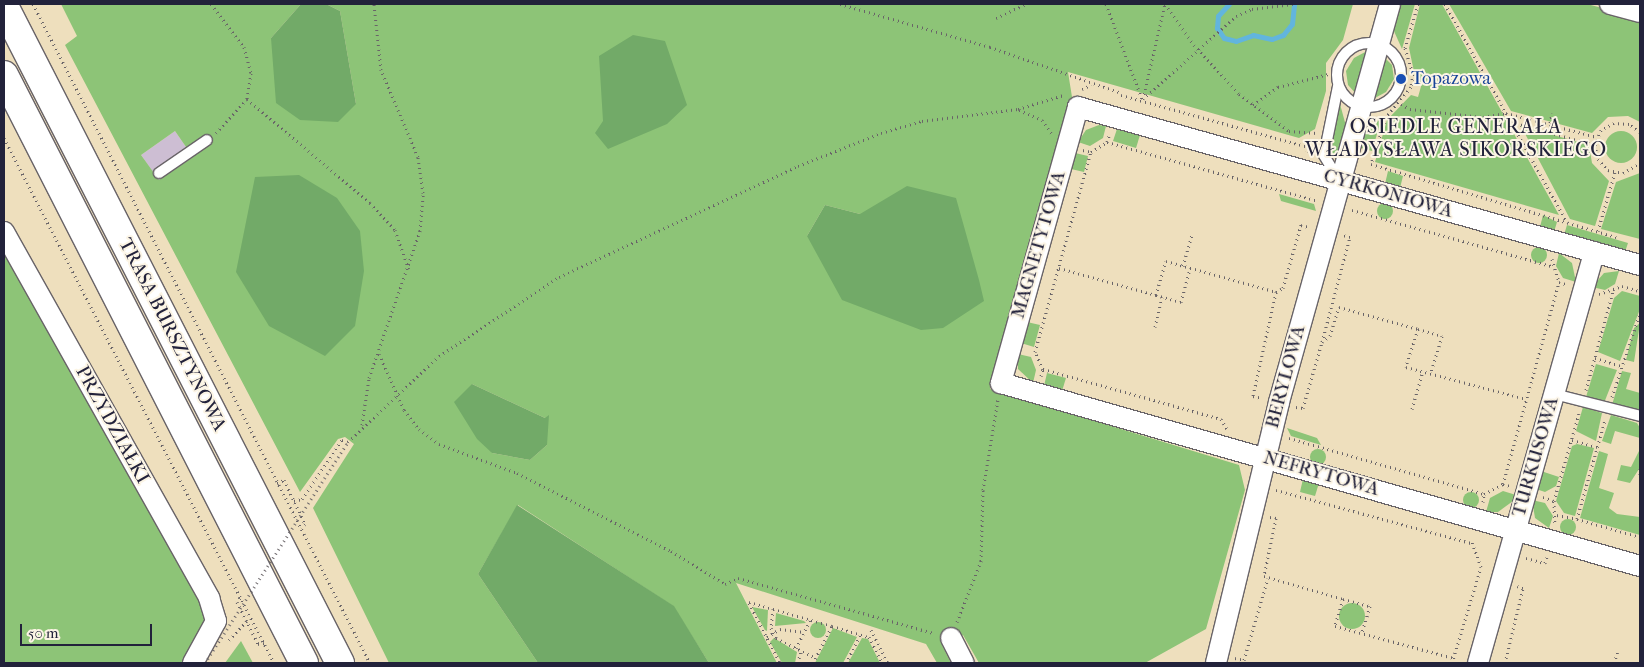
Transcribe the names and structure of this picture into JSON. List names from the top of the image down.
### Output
{
  "streets": {
    "main road": ["TRASA BURSZTYNOWA"],
    "street": [
      "CYRKONIOWA",
      "MAGNETYTOWA",
      "BERYLOWA",
      "PRZYDZIAŁKI",
      "TURKUSOWA",
      "NEFRYTOWA"
    ]
  },
  "crossings": [
    ["CYRKONIOWA", "MAGNETYTOWA"],
    ["CYRKONIOWA", "BERYLOWA"],
    ["CYRKONIOWA", "TURKUSOWA"],
    ["MAGNETYTOWA", "NEFRYTOWA"],
    ["BERYLOWA", "NEFRYTOWA"],
    ["TURKUSOWA", "NEFRYTOWA"]
  ],
  "districts": ["OSIEDLE GENERAŁA WŁADYSŁAWA SIKORSKIEGO"],
  "places": ["Topazowa"],
  "scale_bar": "50 m"
}
